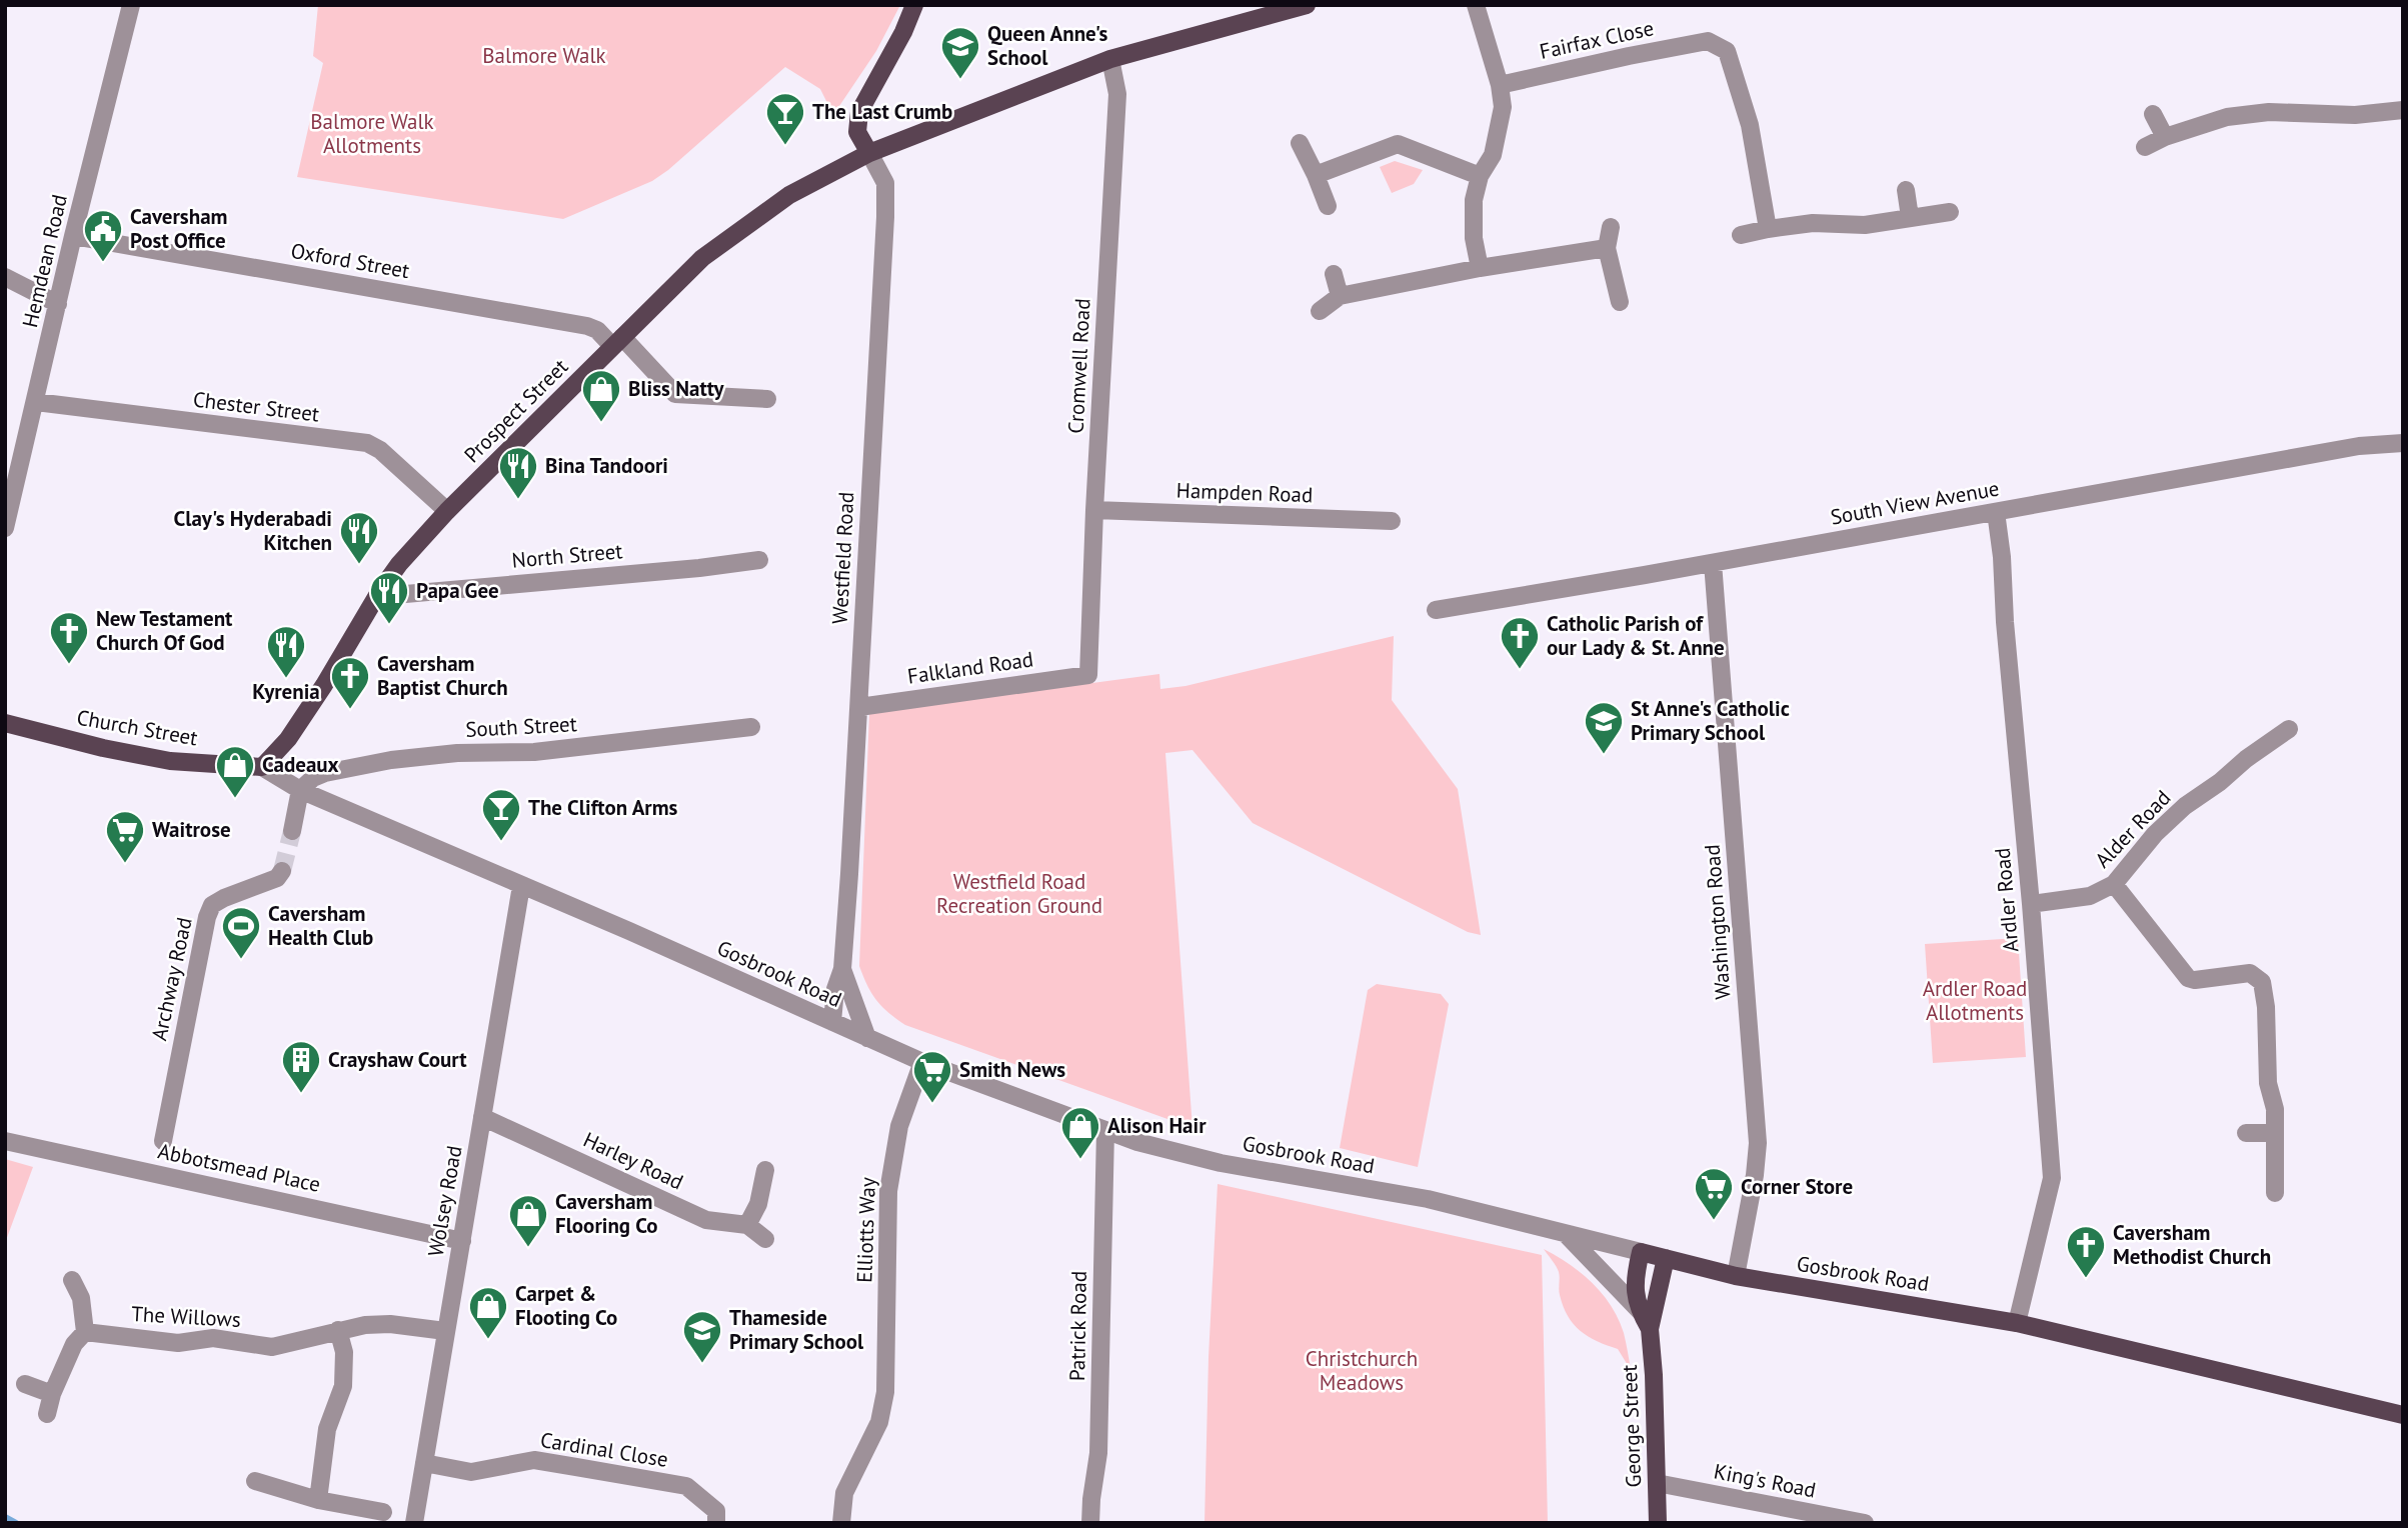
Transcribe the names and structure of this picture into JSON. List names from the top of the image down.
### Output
{
  "streets": {
    "main road": [
      "Prospect Street",
      "Church Street",
      "Gosbrook Road",
      "George Street"
    ],
    "street": [
      "Fairfax Close",
      "Hemdean Road",
      "Oxford Street",
      "Cromwell Road",
      "Chester Street",
      "Hampden Road",
      "South View Avenue",
      "North Street",
      "Westfield Road",
      "Falkland Road",
      "South Street",
      "Alder Road",
      "Ardler Road",
      "Washington Road",
      "Archway Road",
      "Harley Road",
      "Abbotsmead Place",
      "Wolsey Road",
      "Elliotts Way",
      "The Willows",
      "Patrick Road",
      "Cardinal Close",
      "King's Road"
    ]
  },
  "crossings": [
    ["Hemdean Road", "Oxford Street"],
    ["Hemdean Road", "Chester Street"],
    ["Oxford Street", "Prospect Street"],
    ["Cromwell Road", "Prospect Street"],
    ["Cromwell Road", "Hampden Road"],
    ["Cromwell Road", "Falkland Road"],
    ["Chester Street", "Prospect Street"],
    ["Prospect Street", "North Street"],
    ["Prospect Street", "Westfield Road"],
    ["Prospect Street", "Church Street"],
    ["Prospect Street", "Gosbrook Road"],
    ["South View Avenue", "Ardler Road"],
    ["South View Avenue", "Washington Road"],
    ["Westfield Road", "Falkland Road"],
    ["Westfield Road", "Gosbrook Road"],
    ["South Street", "Gosbrook Road"],
    ["Church Street", "Gosbrook Road"],
    ["Alder Road", "Ardler Road"],
    ["Ardler Road", "Gosbrook Road"],
    ["Washington Road", "Gosbrook Road"],
    ["Gosbrook Road", "Wolsey Road"],
    ["Gosbrook Road", "Elliotts Way"],
    ["Gosbrook Road", "Patrick Road"],
    ["Gosbrook Road", "George Street"],
    ["Harley Road", "Wolsey Road"],
    ["Abbotsmead Place", "Wolsey Road"],
    ["Wolsey Road", "The Willows"],
    ["Wolsey Road", "Cardinal Close"],
    ["George Street", "King's Road"]
  ],
  "parks": [
    "Balmore Walk",
    "Balmore Walk Allotments",
    "Westfield Road Recreation Ground",
    "Ardler Road Allotments",
    "Christchurch Meadows"
  ],
  "places": {
    "school or university": ["Queen Anne's School", "St Anne's Catholic Primary School", "Thameside Primary School"],
    "bar": ["The Last Crumb", "The Clifton Arms"],
    "public building": ["Caversham Post Office"],
    "shop": [
      "Bliss Natty",
      "Cadeaux",
      "Alison Hair",
      "Caversham Flooring Co",
      "Carpet & Flooting Co"
    ],
    "restaurant": [
      "Bina Tandoori",
      "Clay's Hyderabadi Kitchen",
      "Papa Gee",
      "Kyrenia"
    ],
    "church": [
      "New Testament Church Of God",
      "Catholic Parish of our Lady & St. Anne",
      "Caversham Baptist Church",
      "Caversham Methodist Church"
    ],
    "supermarket": ["Waitrose", "Smith News", "Corner Store"],
    "sports": ["Caversham Health Club"],
    "building": ["Crayshaw Court"]
  }
}
